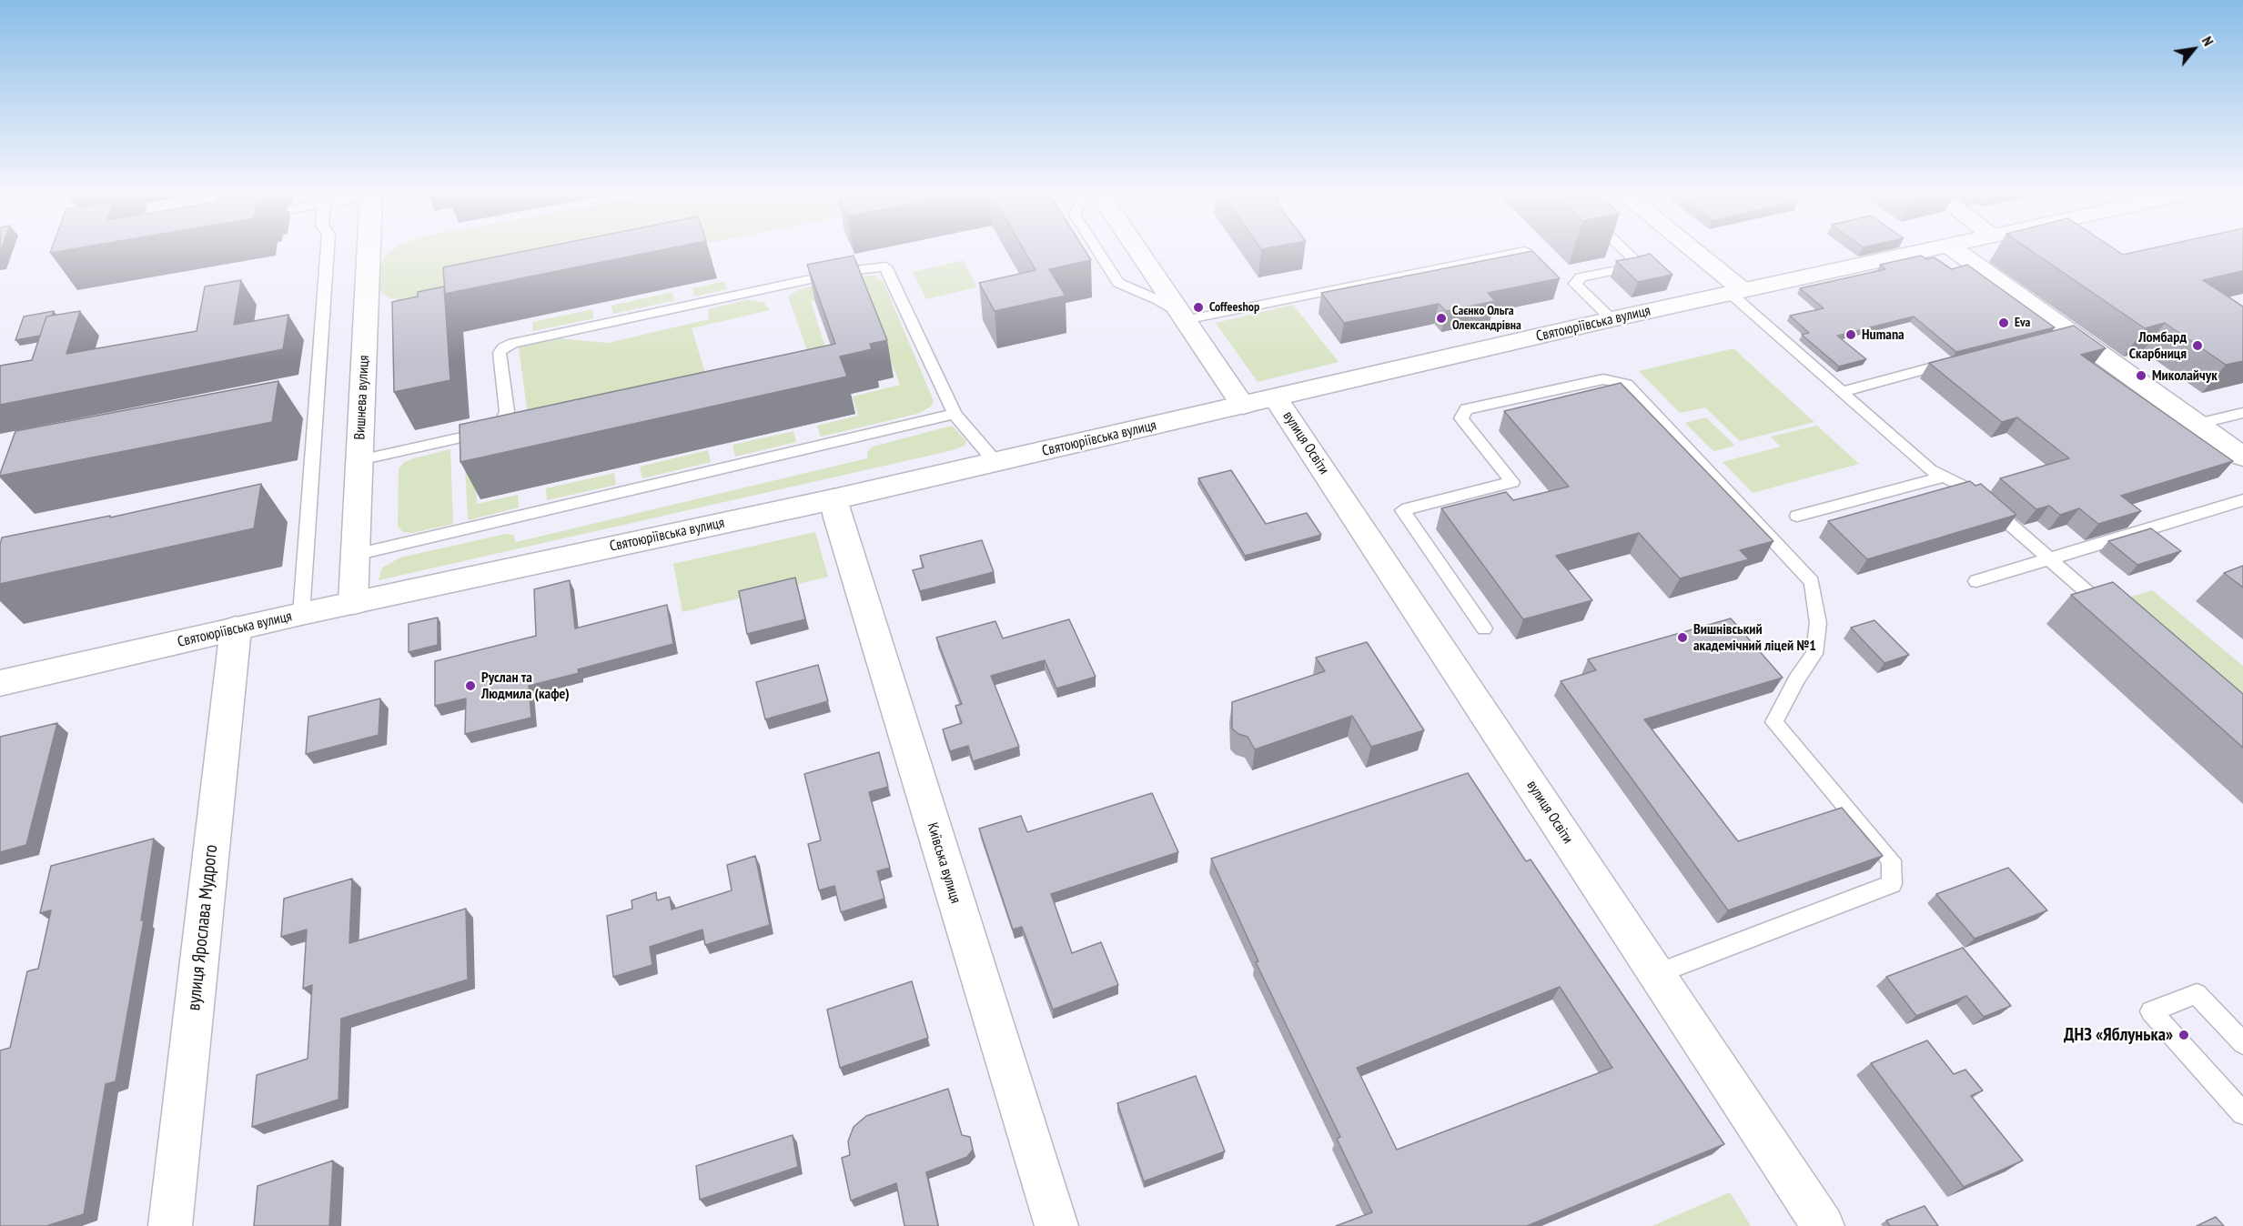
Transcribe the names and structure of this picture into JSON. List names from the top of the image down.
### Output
{
  "streets": {
    "street": [
      "Святоюріївська вулиця",
      "Вишнева вулиця",
      "вулиця Освіти",
      "Київська вулиця",
      "вулиця Ярослава Мудрого"
    ]
  },
  "crossings": [
    ["Святоюріївська вулиця", "Вишнева вулиця"],
    ["Святоюріївська вулиця", "вулиця Освіти"],
    ["Святоюріївська вулиця", "Київська вулиця"],
    ["Святоюріївська вулиця", "вулиця Ярослава Мудрого"]
  ],
  "places": [
    "Coffeeshop",
    "Саєнко Ольга Олександрівна",
    "Eva",
    "Humana",
    "Ломбард Скарбниця",
    "Миколайчук",
    "Вишнівський академічний ліцей №1",
    "Руслан та Людмила (кафе)",
    "ДНЗ «Яблунька»"
  ],
  "north": "top right"
}
